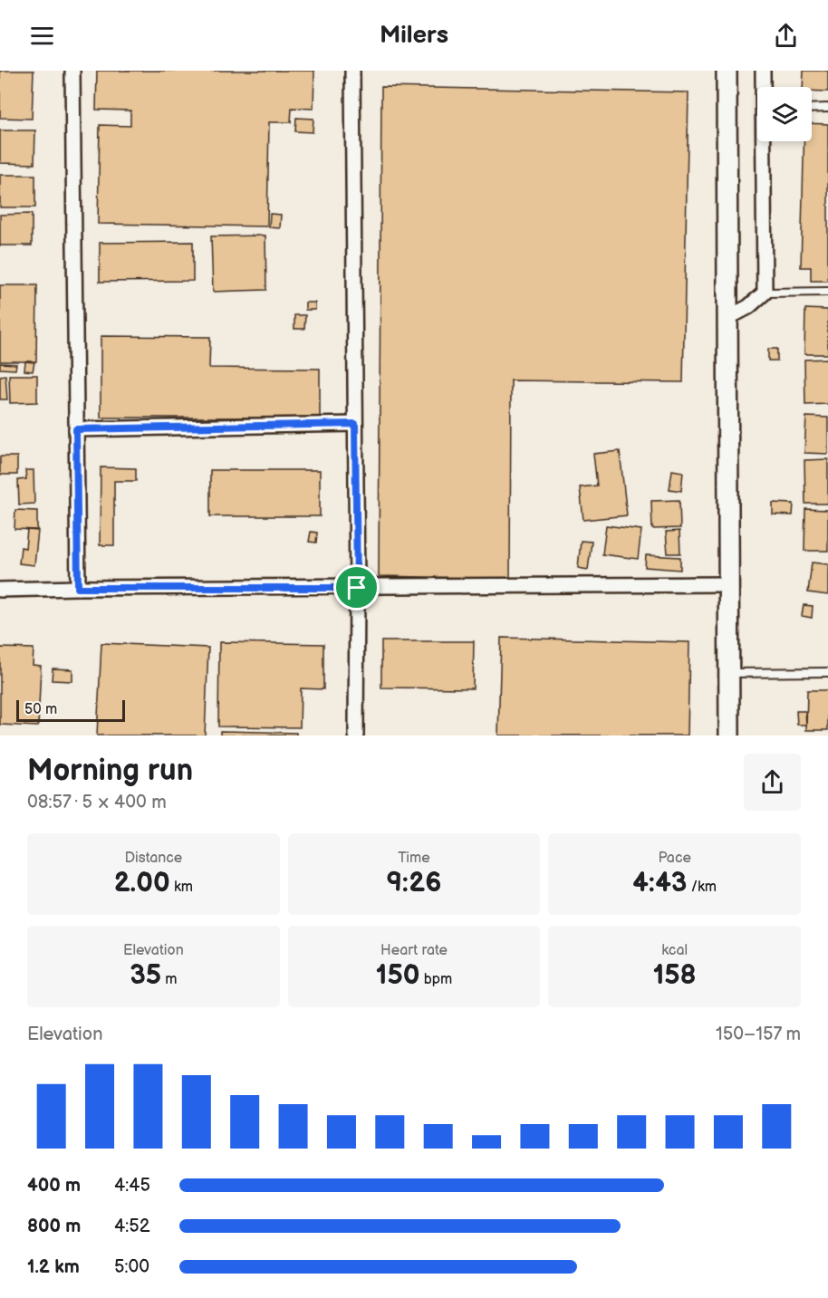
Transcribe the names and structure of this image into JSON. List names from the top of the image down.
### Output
{
  "scale_bar": "50 m",
  "page": {
    "header": "Milers",
    "scale": "50 m",
    "heading": ["Morning run", "08:57 · 5 × 400 m"],
    "stats": [
      ["Distance", "2.00 km"],
      ["Time", "9:26"],
      ["Pace", "4:43 /km"],
      ["Elevation", "35 m"],
      ["Heart rate", "150 bpm"],
      ["kcal", "158"]
    ],
    "chart": ["Elevation", "150–157 m"],
    "list": [
      {
        "name": "400 m",
        "note": "4:45"
      },
      {
        "name": "800 m",
        "note": "4:52"
      },
      {
        "name": "1.2 km",
        "note": "5:00"
      }
    ]
  }
}
